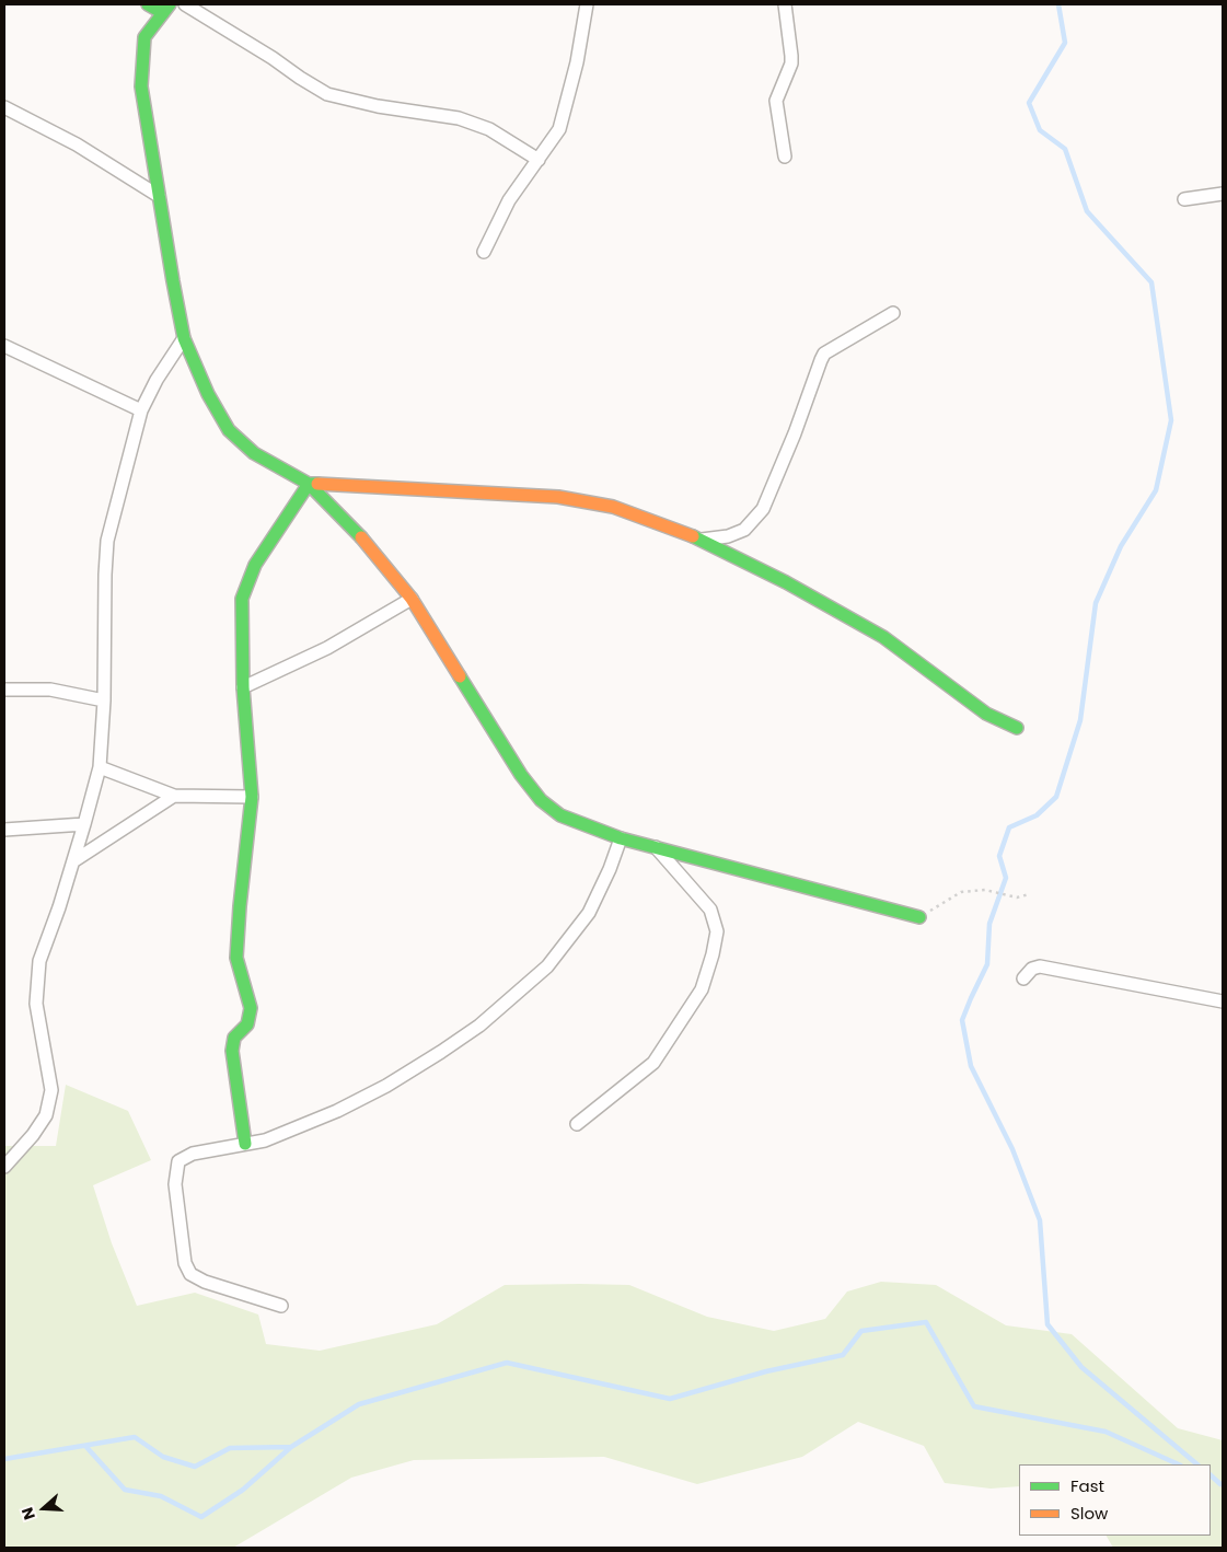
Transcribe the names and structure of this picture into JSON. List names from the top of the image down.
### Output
{
  "legend": ["Fast", "Slow"],
  "north": "left"
}
